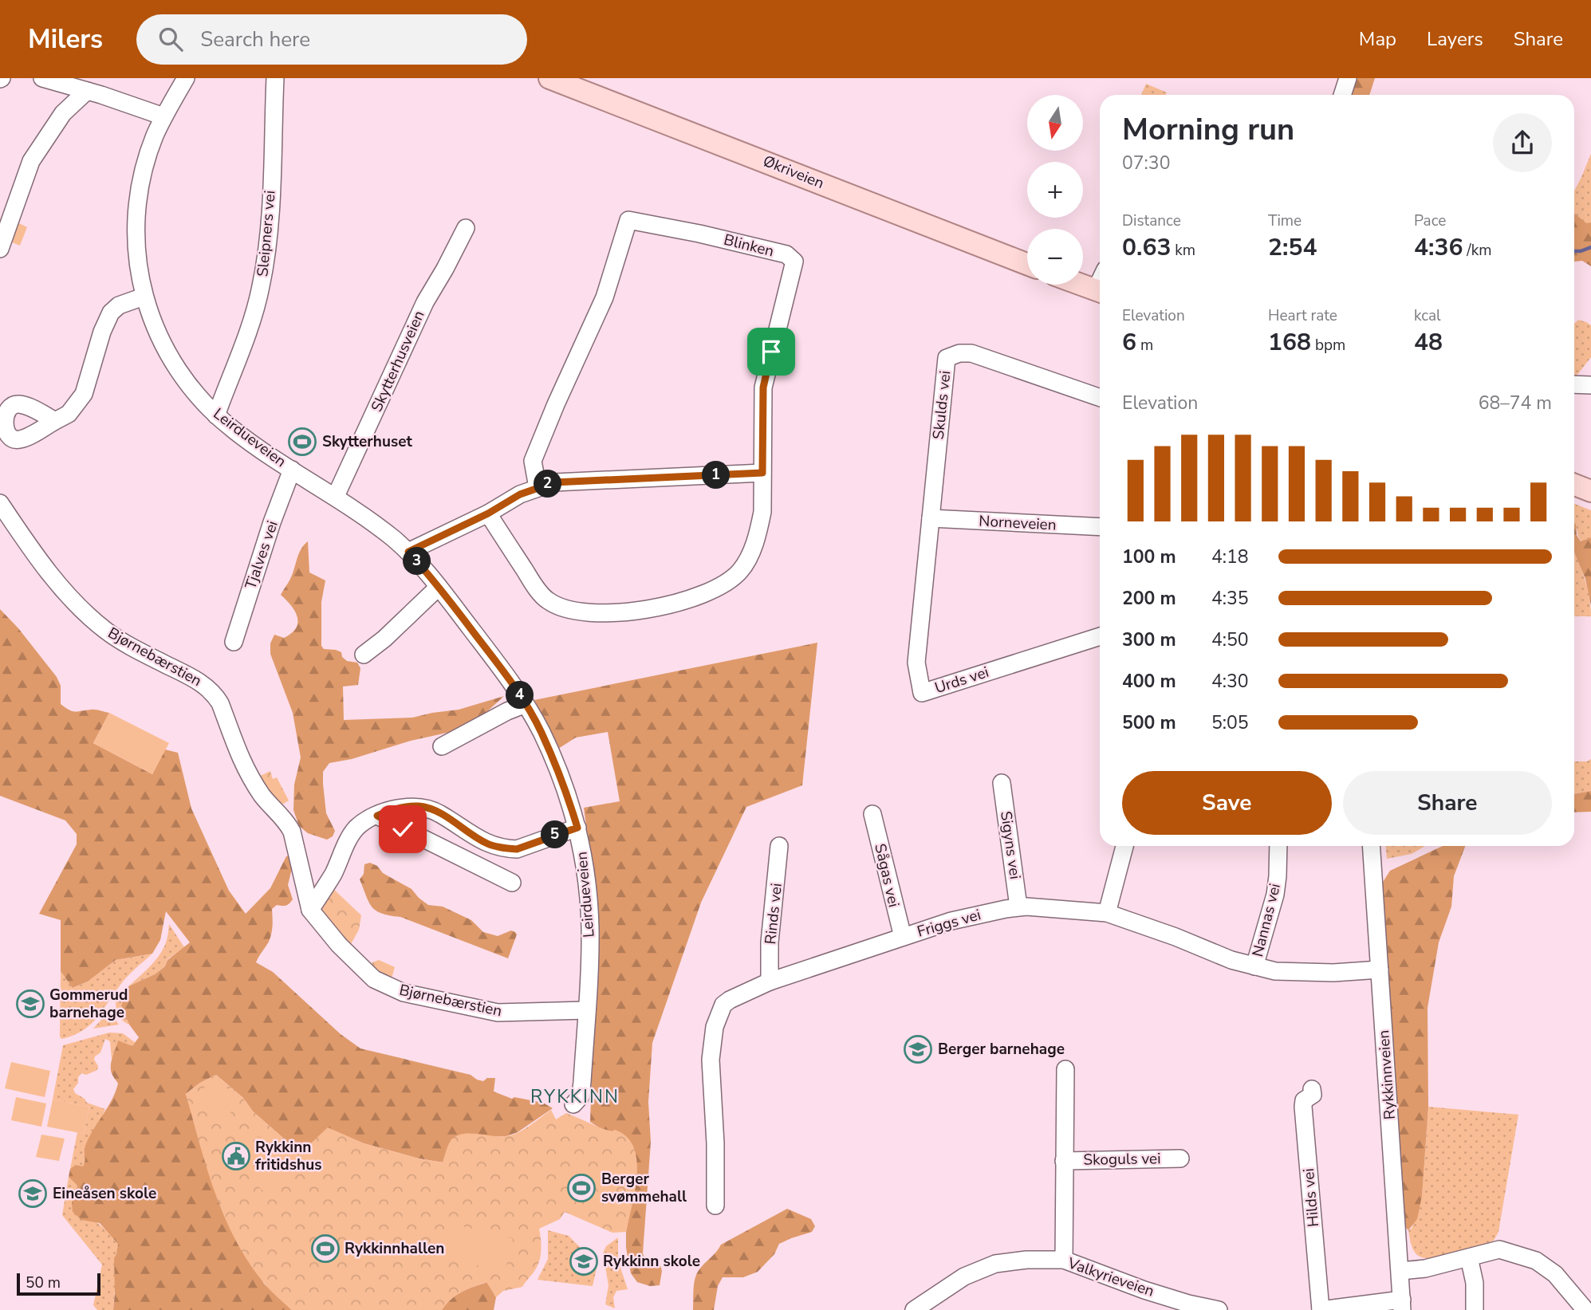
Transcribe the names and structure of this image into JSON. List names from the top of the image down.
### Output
{
  "streets": {
    "main road": ["Økriveien"],
    "street": [
      "Sleipners vei",
      "Blinken",
      "Skytterhusveien",
      "Skulds vei",
      "Leirdueveien",
      "Norneveien",
      "Tjalves vei",
      "Bjørnebærstien",
      "Urds vei",
      "Sigyns vei",
      "Sågas vei",
      "Rinds vei",
      "Nannas vei",
      "Friggs vei",
      "Rykkinnveien",
      "Skoguls vei",
      "Hilds vei",
      "Valkyrieveien"
    ]
  },
  "crossings": [
    ["Sleipners vei", "Leirdueveien"],
    ["Skytterhusveien", "Leirdueveien"],
    ["Skulds vei", "Norneveien"],
    ["Skulds vei", "Urds vei"],
    ["Leirdueveien", "Tjalves vei"],
    ["Leirdueveien", "Bjørnebærstien"],
    ["Norneveien", "Urds vei"],
    ["Sigyns vei", "Friggs vei"],
    ["Sågas vei", "Friggs vei"],
    ["Rinds vei", "Friggs vei"],
    ["Nannas vei", "Friggs vei"],
    ["Friggs vei", "Rykkinnveien"],
    ["Skoguls vei", "Valkyrieveien"]
  ],
  "districts": ["RYKKINN"],
  "places": {
    "sports": ["Skytterhuset", "Berger svømmehall", "Rykkinnhallen"],
    "school or university": [
      "Gommerud barnehage",
      "Berger barnehage",
      "Eineåsen skole",
      "Rykkinn skole"
    ],
    "public building": ["Rykkinn fritidshus"]
  },
  "scale_bar": "50 m",
  "north": "bottom",
  "page": {
    "header": "Milers",
    "search": "Search here",
    "nav": ["Map", "Layers", "Share"],
    "map_buttons": ["+", "−"],
    "heading": ["Morning run", "07:30"],
    "stats": [
      ["Distance", "0.63 km"],
      ["Time", "2:54"],
      ["Pace", "4:36 /km"],
      ["Elevation", "6 m"],
      ["Heart rate", "168 bpm"],
      ["kcal", "48"]
    ],
    "chart": ["Elevation", "68–74 m"],
    "pins": [
      "1",
      "2",
      "3",
      "4",
      "5"
    ],
    "list": [
      {
        "name": "100 m",
        "note": "4:18"
      },
      {
        "name": "200 m",
        "note": "4:35"
      },
      {
        "name": "300 m",
        "note": "4:50"
      },
      {
        "name": "400 m",
        "note": "4:30"
      },
      {
        "name": "500 m",
        "note": "5:05"
      }
    ],
    "buttons": ["Save", "Share"],
    "scale": "50 m"
  }
}
